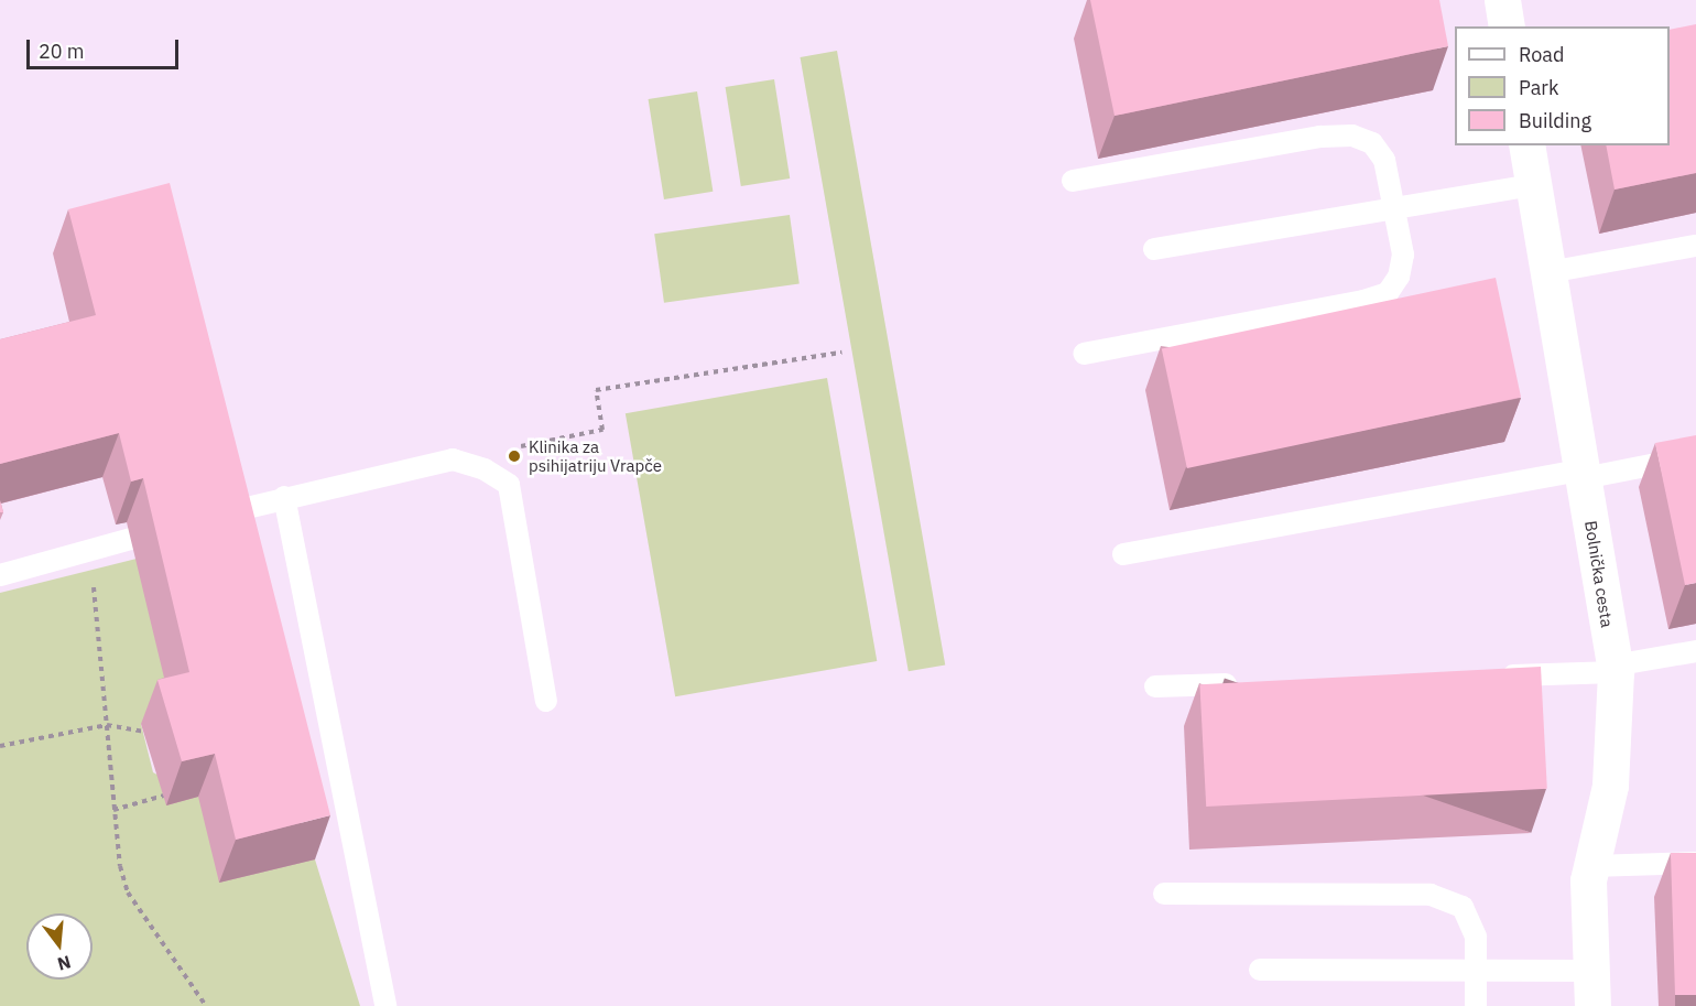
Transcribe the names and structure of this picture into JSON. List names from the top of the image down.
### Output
{
  "streets": {
    "street": ["Bolnička cesta"]
  },
  "places": ["Klinika za psihijatriju Vrapče"],
  "legend": ["Road", "Park", "Building"],
  "scale_bar": "20 m",
  "north": "bottom"
}
